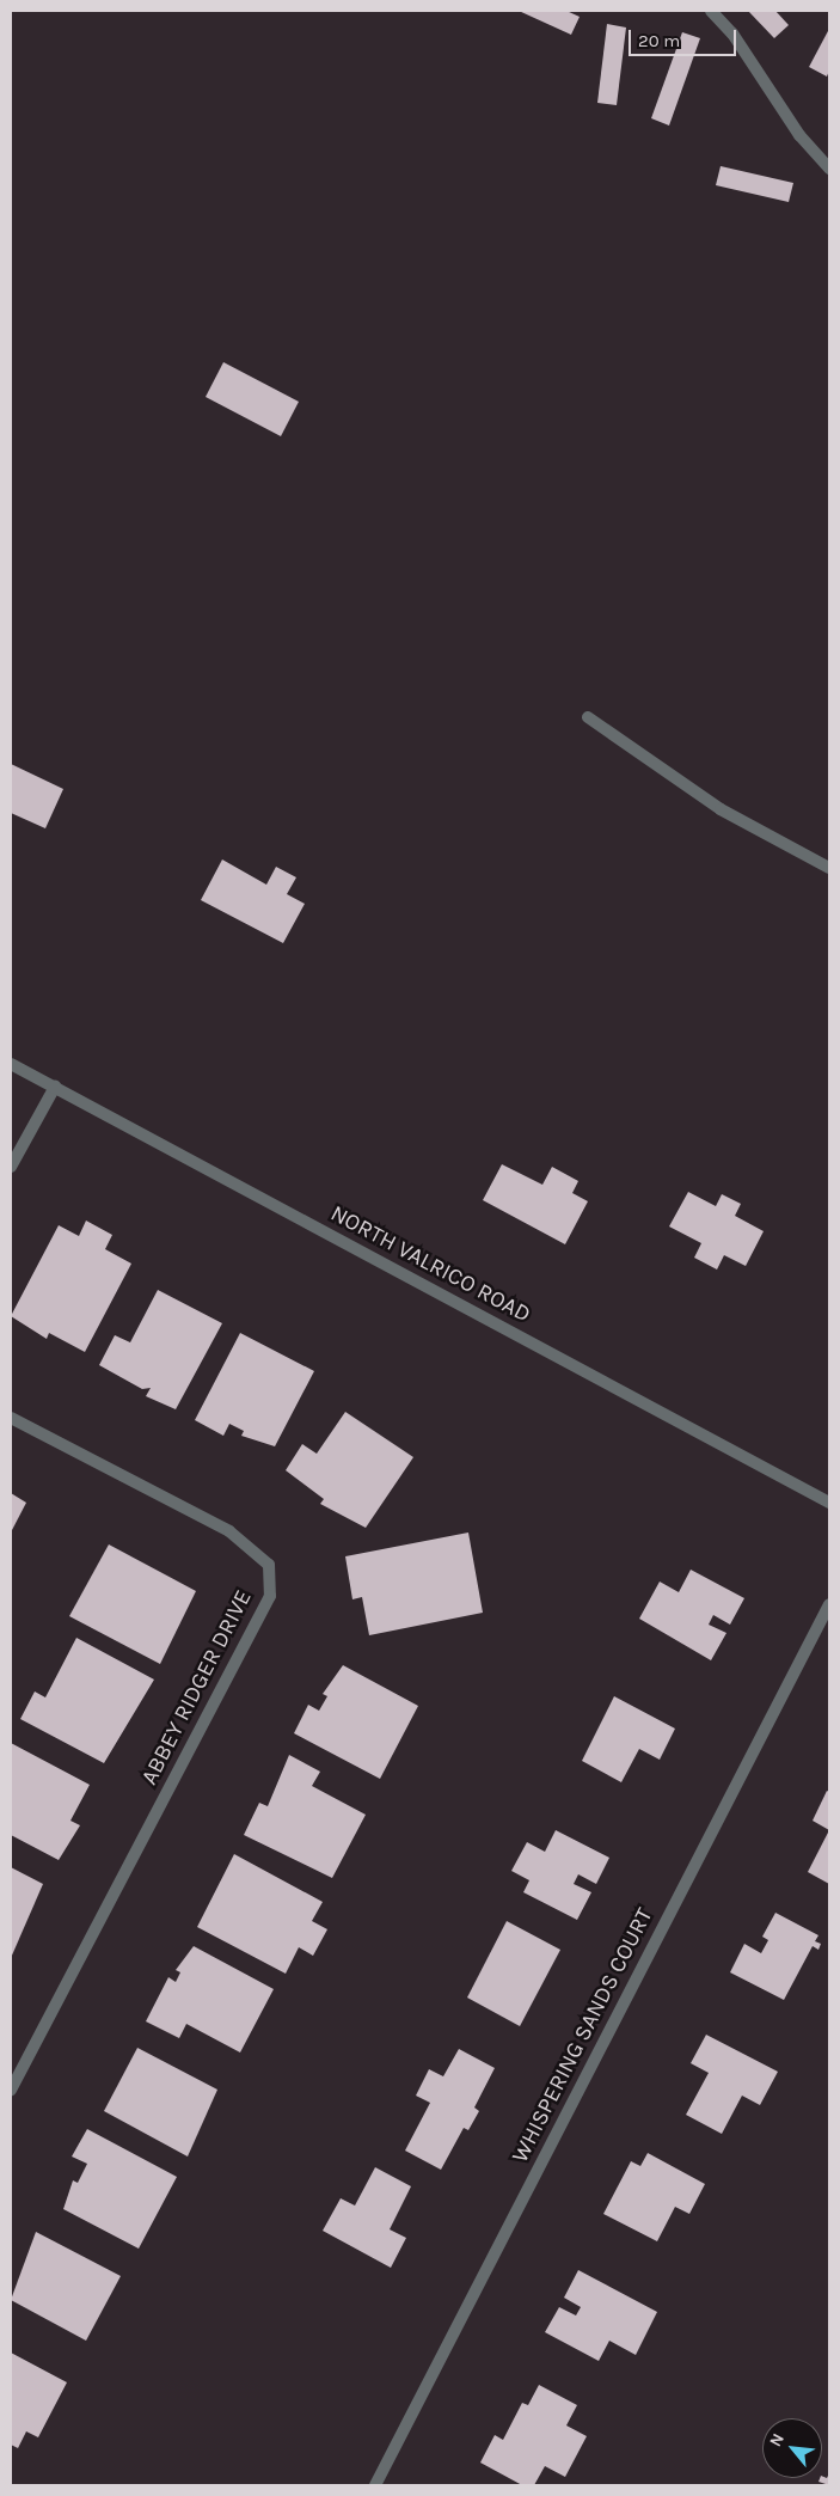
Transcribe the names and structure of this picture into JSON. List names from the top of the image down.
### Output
{
  "streets": {
    "street": ["NORTH VALRICO ROAD", "ABBEY RIDGER DRIVE", "WHISPERING SANDS COURT"]
  },
  "scale_bar": "20 m",
  "north": "top left"
}
